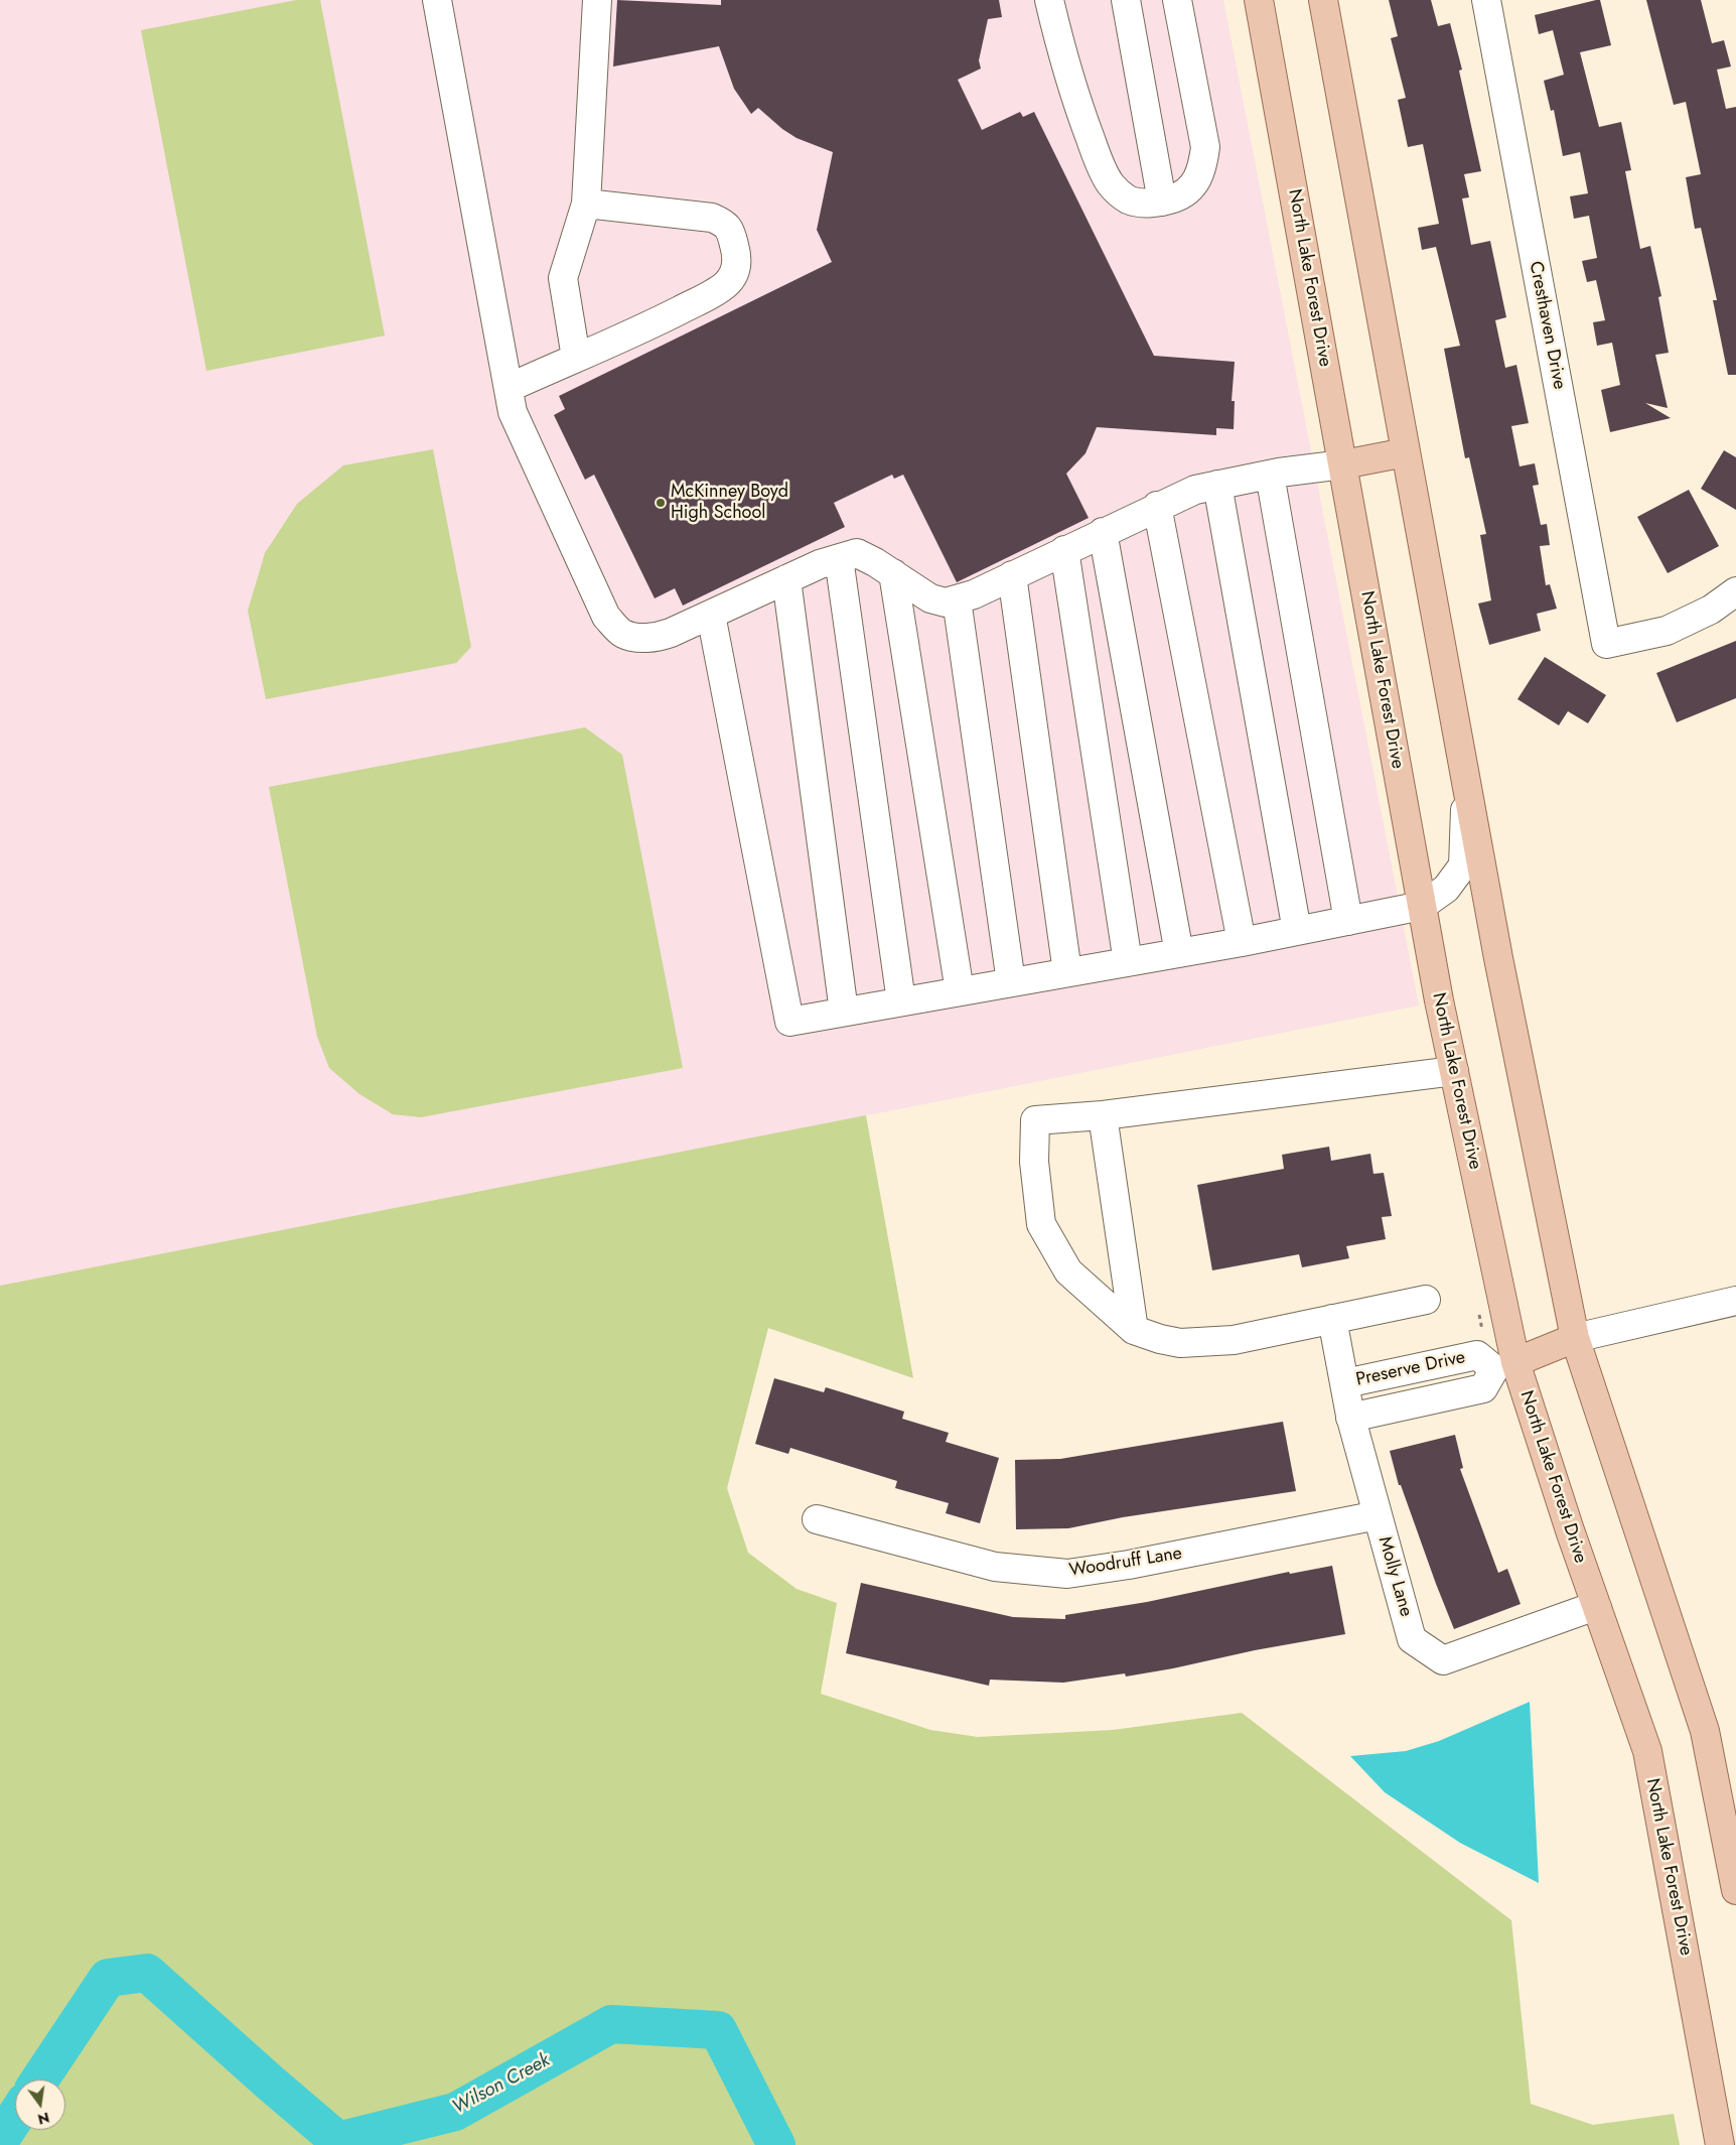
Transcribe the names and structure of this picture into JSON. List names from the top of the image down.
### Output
{
  "streets": {
    "main road": ["North Lake Forest Drive"],
    "street": [
      "Cresthaven Drive",
      "Preserve Drive",
      "Woodruff Lane",
      "Molly Lane"
    ]
  },
  "crossings": [
    ["North Lake Forest Drive", "Preserve Drive"],
    ["North Lake Forest Drive", "Molly Lane"],
    ["Preserve Drive", "Molly Lane"],
    ["Woodruff Lane", "Molly Lane"]
  ],
  "water": ["Wilson Creek"],
  "places": ["McKinney Boyd High School"],
  "north": "bottom"
}
